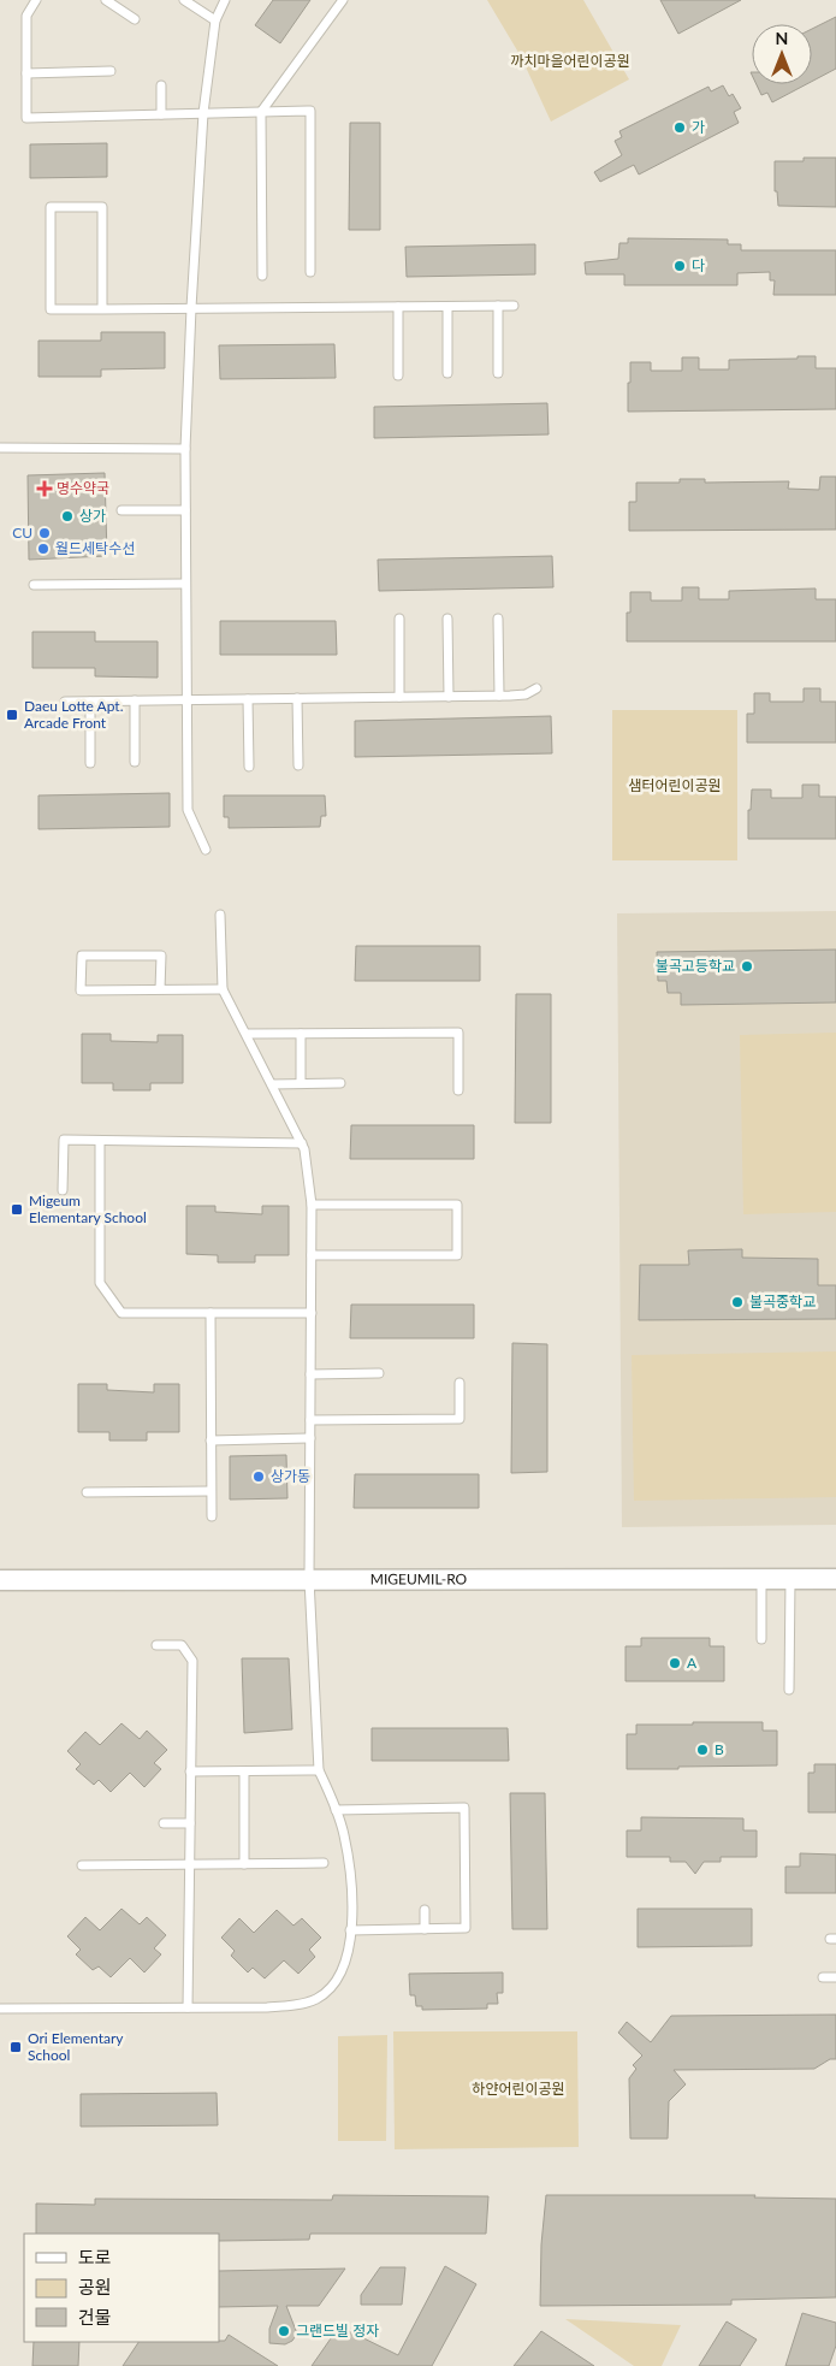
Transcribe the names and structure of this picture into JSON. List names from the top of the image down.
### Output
{
  "streets": {
    "street": ["MIGEUMIL-RO"]
  },
  "parks": ["까치마을어린이공원", "샘터어린이공원", "하얀어린이공원"],
  "places": {
    "other": [
      "가",
      "다",
      "상가",
      "CU",
      "월드세탁수선",
      "불곡고등학교",
      "불곡중학교",
      "상가동",
      "A",
      "B",
      "그랜드빌 정자"
    ],
    "health": ["명수약국"],
    "transit": ["Daeu Lotte Apt. Arcade Front", "Migeum Elementary School", "Ori Elementary School"]
  },
  "legend": ["도로", "공원", "건물"],
  "north": "top"
}
